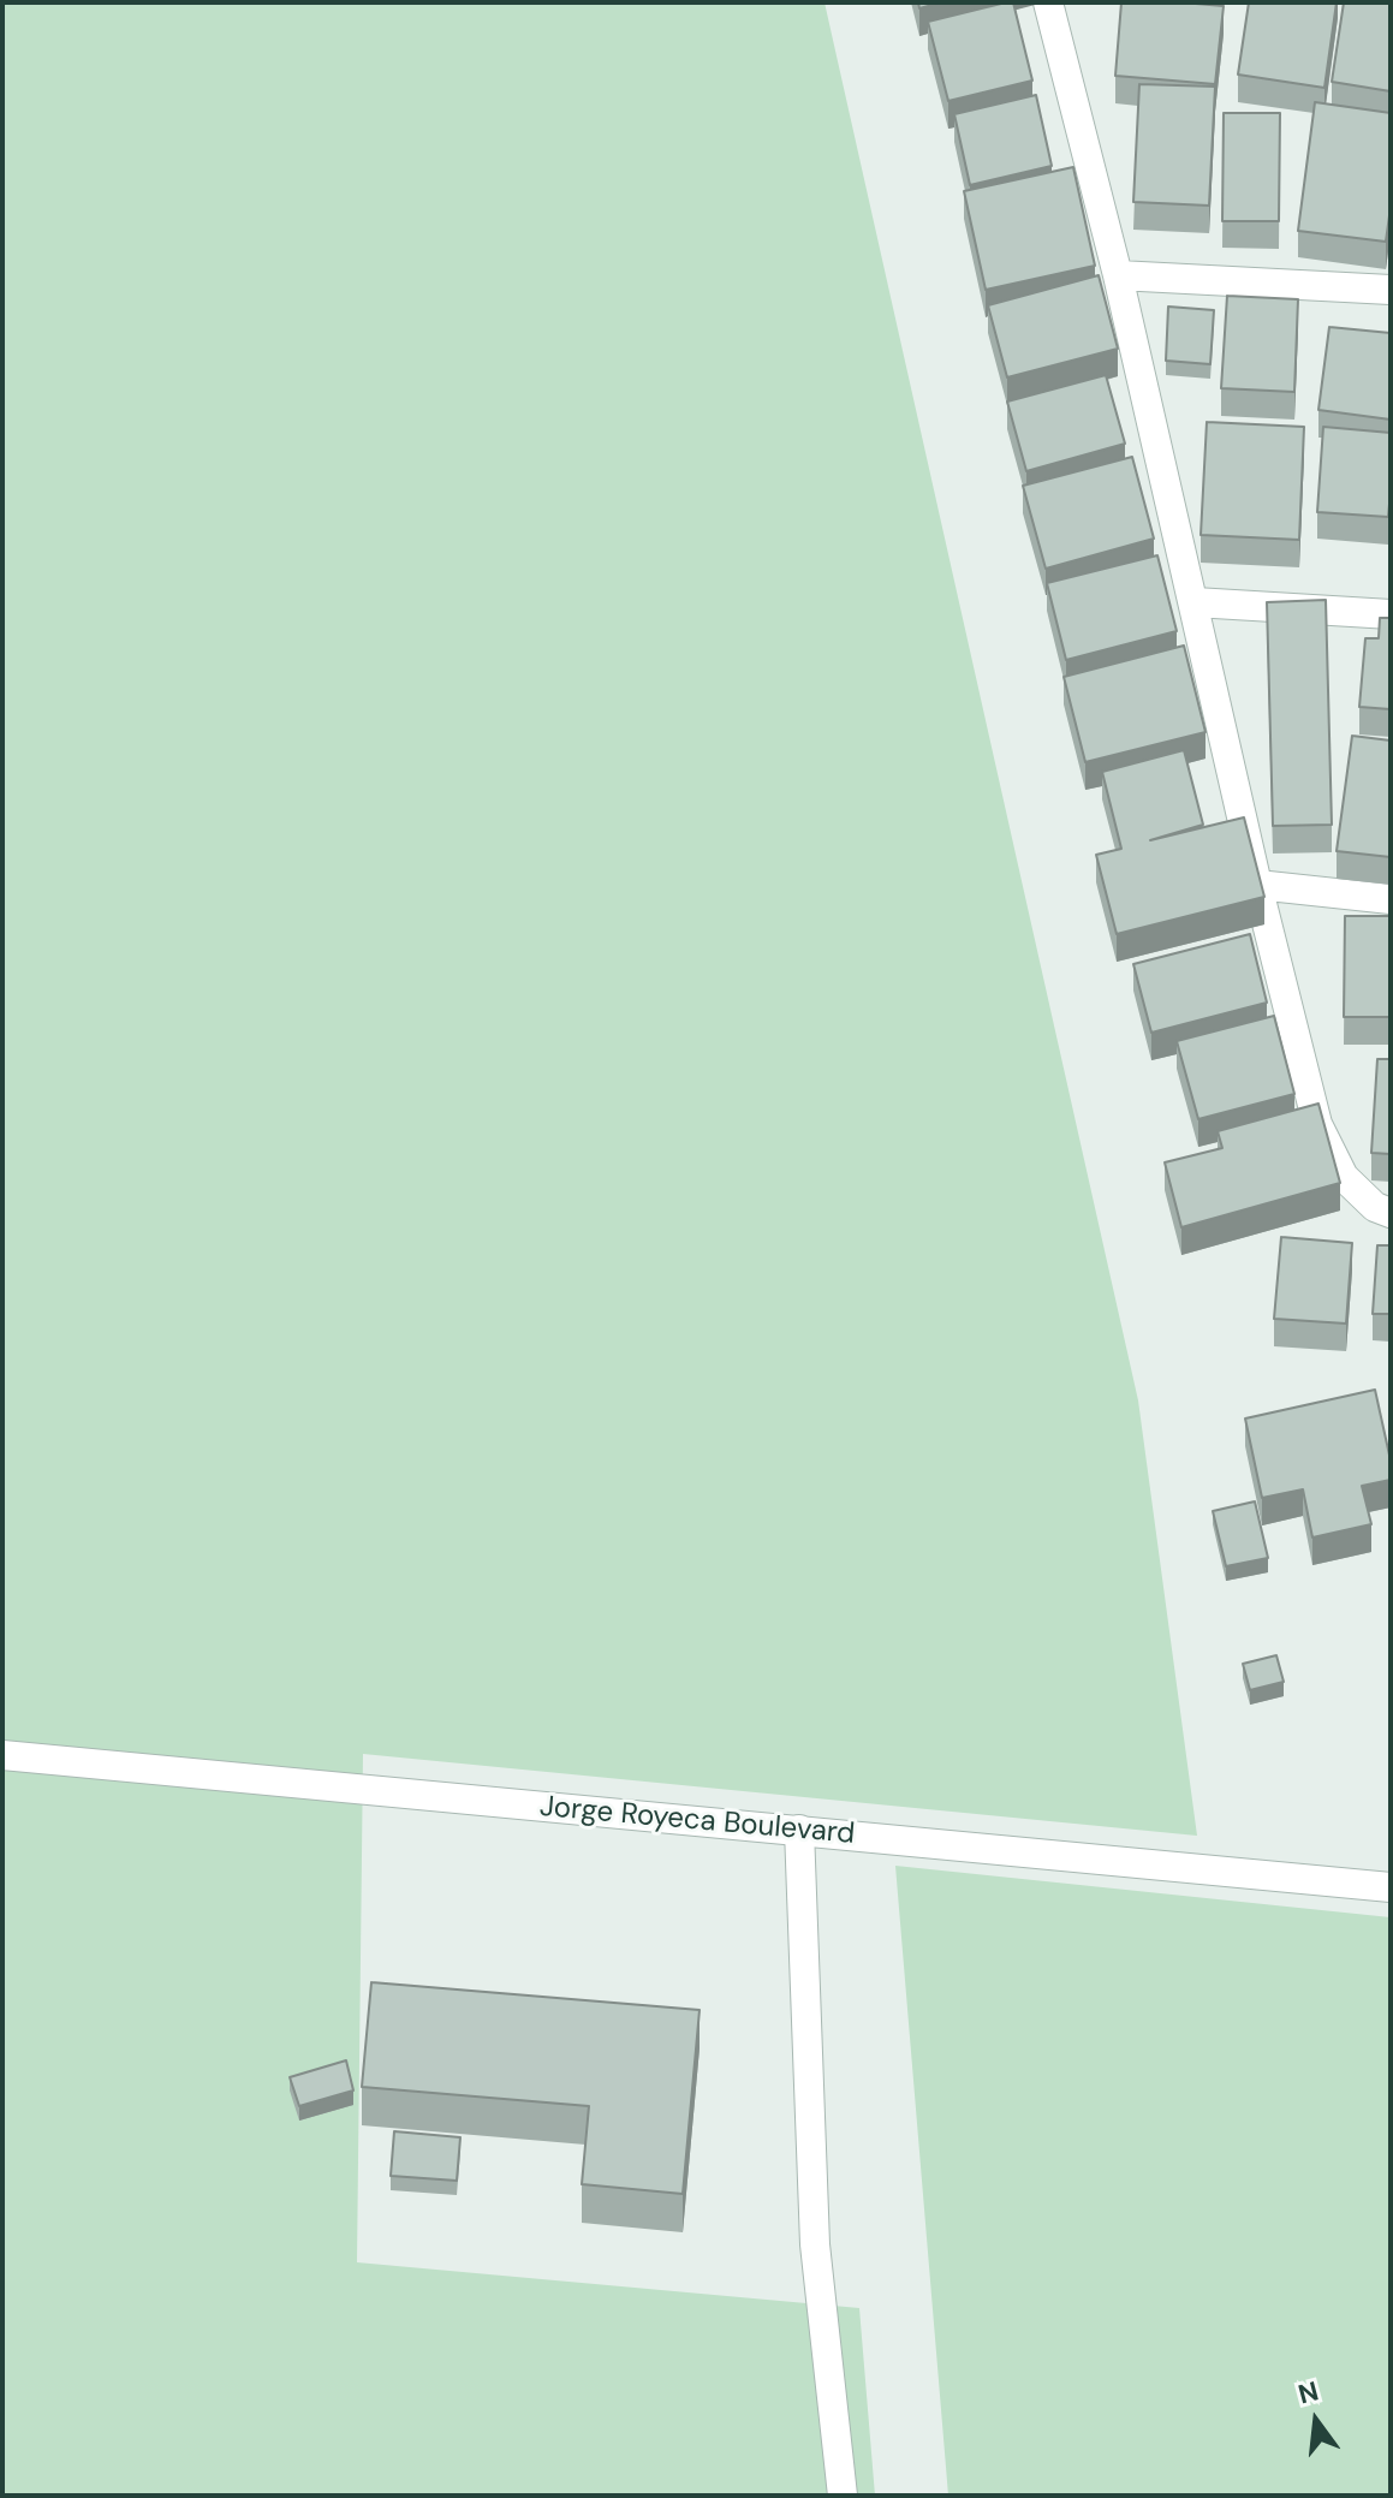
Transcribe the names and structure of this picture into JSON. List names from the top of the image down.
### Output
{
  "streets": {
    "street": ["Jorge Royeca Boulevard"]
  },
  "north": "top"
}
